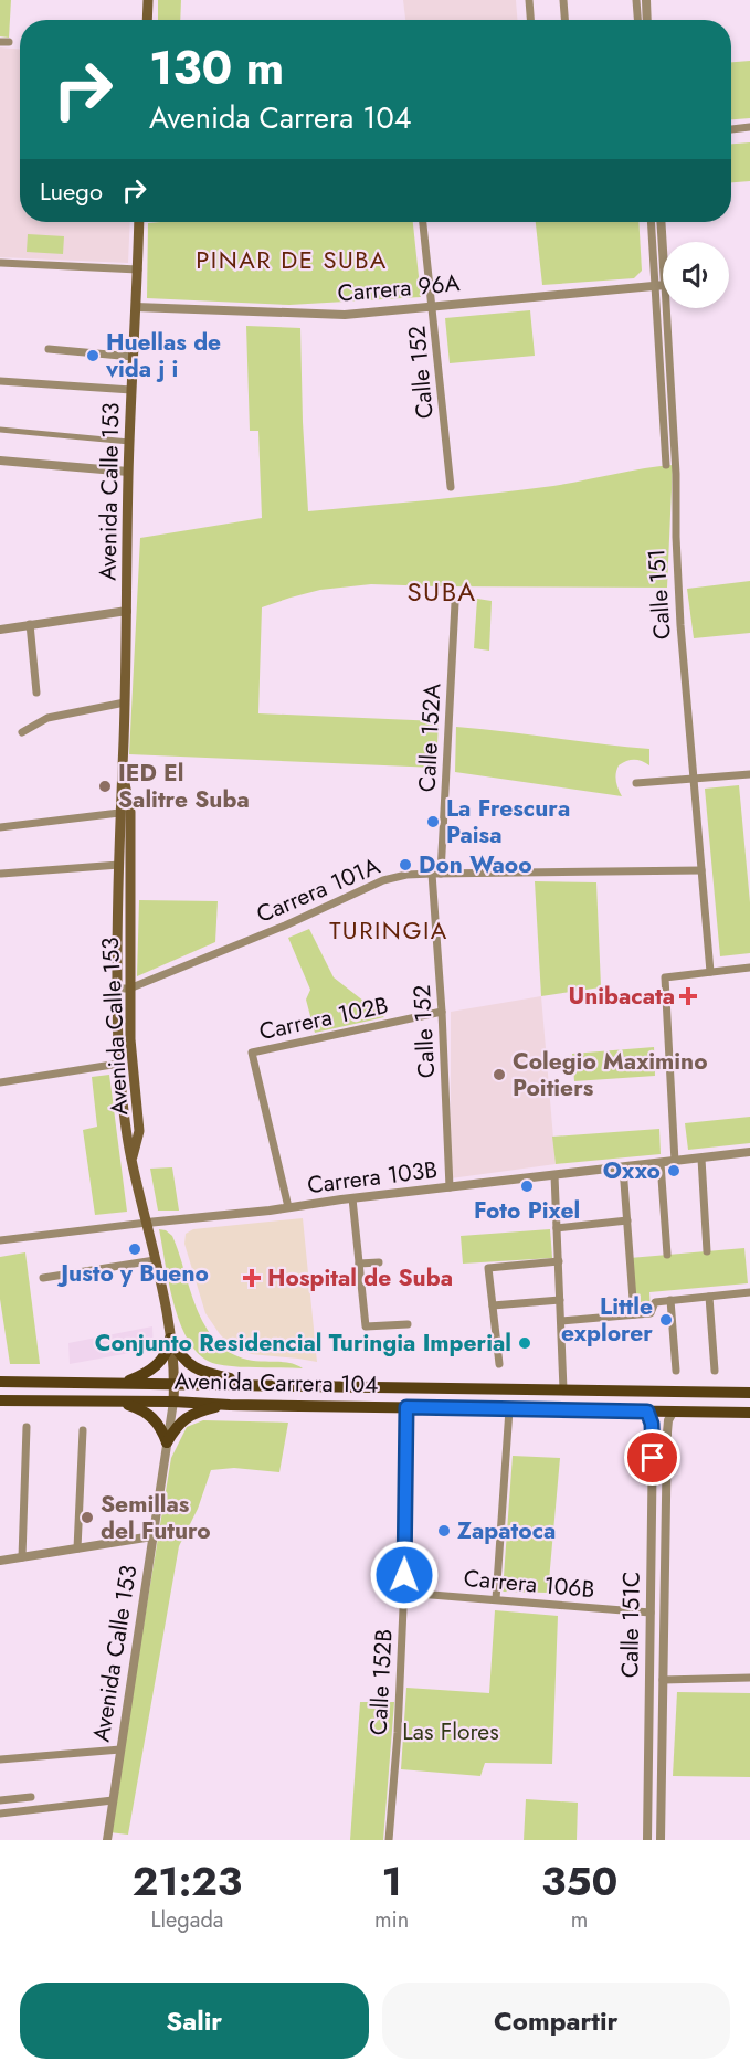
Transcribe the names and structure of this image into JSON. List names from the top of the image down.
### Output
{
  "streets": {
    "main road": ["Avenida Calle 153", "Avenida Carrera 104"],
    "street": [
      "Carrera 96A",
      "Calle 152",
      "Calle 151",
      "Calle 152A",
      "Carrera 101A",
      "Carrera 102B",
      "Carrera 103B",
      "Carrera 106B",
      "Calle 151C",
      "Calle 152B"
    ]
  },
  "crossings": [
    ["Carrera 96A", "Calle 152"],
    ["Carrera 96A", "Avenida Calle 153"],
    ["Carrera 96A", "Calle 151"],
    ["Calle 152", "Calle 152A"],
    ["Calle 152", "Carrera 101A"],
    ["Calle 152", "Carrera 102B"],
    ["Calle 152", "Carrera 103B"],
    ["Avenida Calle 153", "Carrera 101A"],
    ["Avenida Calle 153", "Carrera 103B"],
    ["Avenida Calle 153", "Avenida Carrera 104"],
    ["Calle 151", "Carrera 101A"],
    ["Calle 152A", "Carrera 101A"],
    ["Carrera 102B", "Carrera 103B"],
    ["Avenida Carrera 104", "Calle 151C"],
    ["Avenida Carrera 104", "Calle 152B"],
    ["Carrera 106B", "Calle 151C"],
    ["Carrera 106B", "Calle 152B"]
  ],
  "districts": ["PINAR DE SUBA", "SUBA", "TURINGIA"],
  "parks": ["Las Flores"],
  "places": {
    "other": [
      "Huellas de vida j i",
      "IED El Salitre Suba",
      "La Frescura Paisa",
      "Don Waoo",
      "Colegio Maximino Poitiers",
      "Oxxo",
      "Foto Pixel",
      "Justo y Bueno",
      "Little explorer",
      "Conjunto Residencial Turingia Imperial",
      "Semillas del Futuro",
      "Zapatoca"
    ],
    "health": ["Unibacata", "Hospital de Suba"]
  },
  "page": {
    "turn": ["130 m", "Avenida Carrera 104"],
    "then": "Luego",
    "eta": [
      "21:23",
      "Llegada",
      "1",
      "min",
      "350",
      "m"
    ],
    "buttons": ["Salir", "Compartir"]
  }
}
